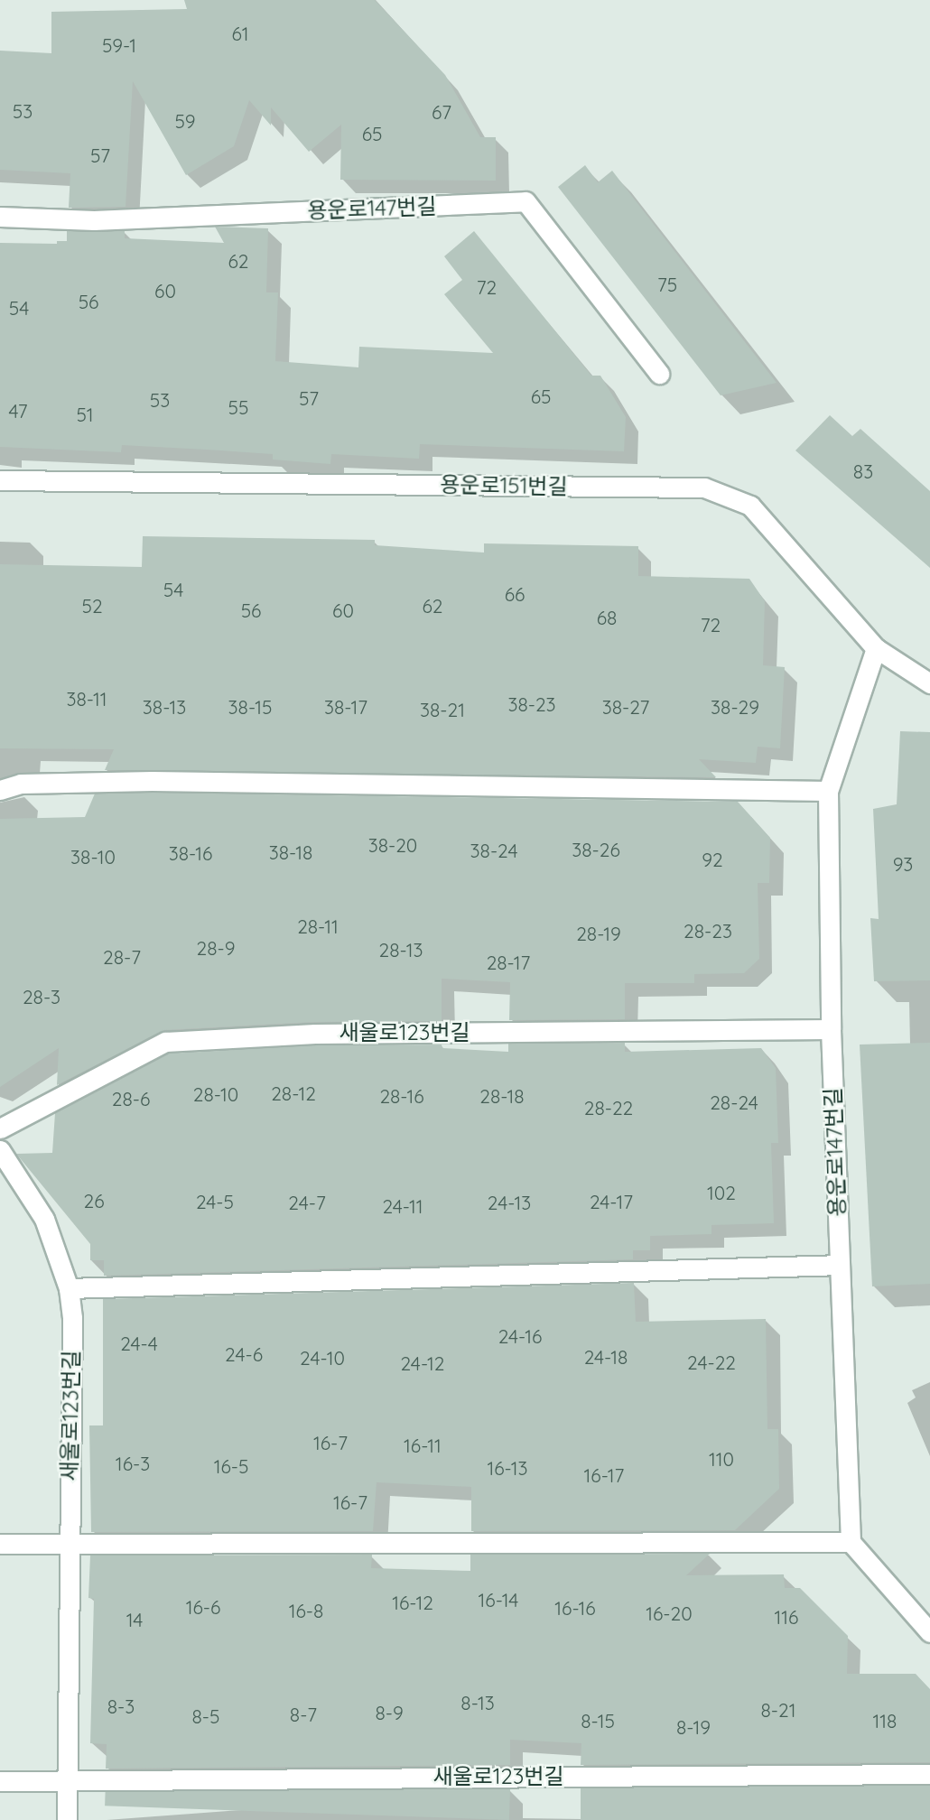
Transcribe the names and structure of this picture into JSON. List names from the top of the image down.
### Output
{
  "streets": {
    "street": ["용운로147번길", "용운로151번길", "새울로123번길"]
  },
  "crossings": [
    ["용운로147번길", "용운로151번길"],
    ["용운로147번길", "새울로123번길"]
  ],
  "house_numbers": [
    "61",
    "59-1",
    "53",
    "67",
    "59",
    "65",
    "57",
    "62",
    "75",
    "72",
    "60",
    "56",
    "54",
    "65",
    "57",
    "53",
    "55",
    "47",
    "51",
    "83",
    "54",
    "66",
    "52",
    "62",
    "56",
    "60",
    "68",
    "72",
    "38-11",
    "38-23",
    "38-13",
    "38-15",
    "38-17",
    "38-27",
    "38-29",
    "38-21",
    "38-20",
    "38-26",
    "38-24",
    "38-18",
    "38-16",
    "38-10",
    "92",
    "93",
    "28-11",
    "28-23",
    "28-19",
    "28-9",
    "28-13",
    "28-7",
    "28-17",
    "28-3",
    "28-12",
    "28-10",
    "28-16",
    "28-18",
    "28-6",
    "28-24",
    "28-22",
    "102",
    "26",
    "24-5",
    "24-17",
    "24-7",
    "24-13",
    "24-11",
    "24-16",
    "24-4",
    "24-6",
    "24-18",
    "24-10",
    "24-22",
    "24-12",
    "16-7",
    "16-11",
    "110",
    "16-3",
    "16-5",
    "16-13",
    "16-17",
    "16-7",
    "16-14",
    "16-12",
    "16-6",
    "16-16",
    "16-8",
    "16-20",
    "116",
    "14",
    "8-13",
    "8-3",
    "8-21",
    "8-9",
    "8-7",
    "8-5",
    "8-15",
    "118",
    "8-19"
  ]
}
